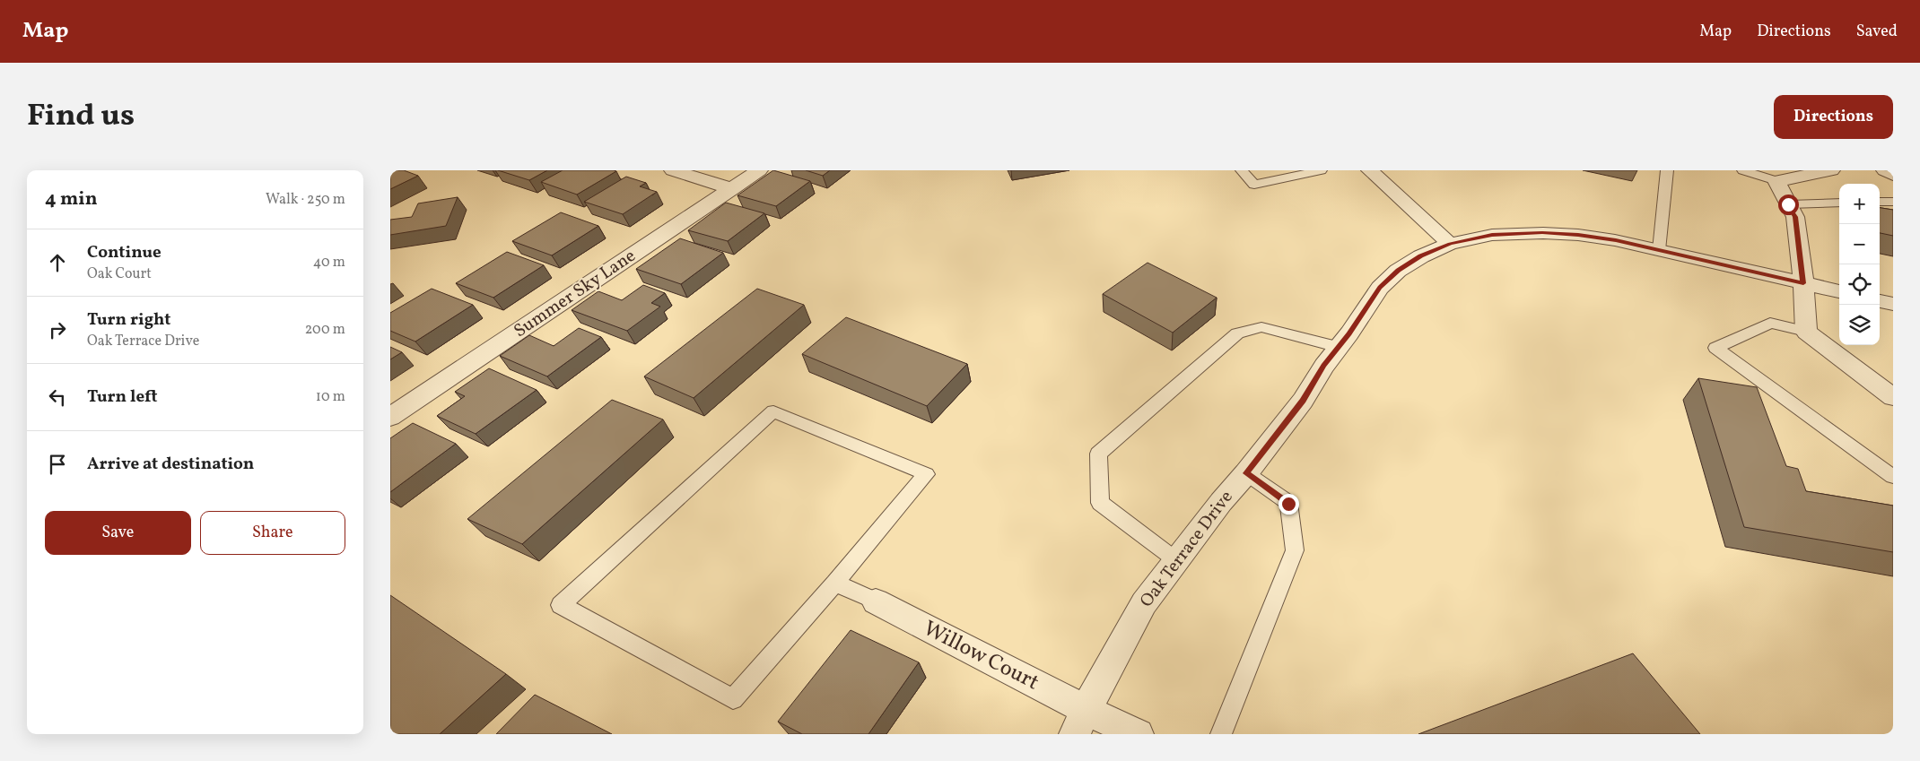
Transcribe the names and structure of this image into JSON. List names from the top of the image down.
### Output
{
  "streets": {
    "street": ["Summer Sky Lane", "Oak Terrace Drive", "Willow Court"]
  },
  "crossings": [
    ["Oak Terrace Drive", "Willow Court"]
  ],
  "page": {
    "header": "Map",
    "nav": ["Map", "Directions", "Saved"],
    "title": "Find us",
    "buttons": [
      "Directions",
      ["Save", "Share"]
    ],
    "heading": ["4 min", "Walk · 250 m"],
    "map_buttons": ["+", "−"],
    "list": [
      ["Continue", "Oak Court", "40 m"],
      ["Turn right", "Oak Terrace Drive", "200 m"],
      ["Turn left", "10 m"],
      "Arrive at destination"
    ]
  }
}
